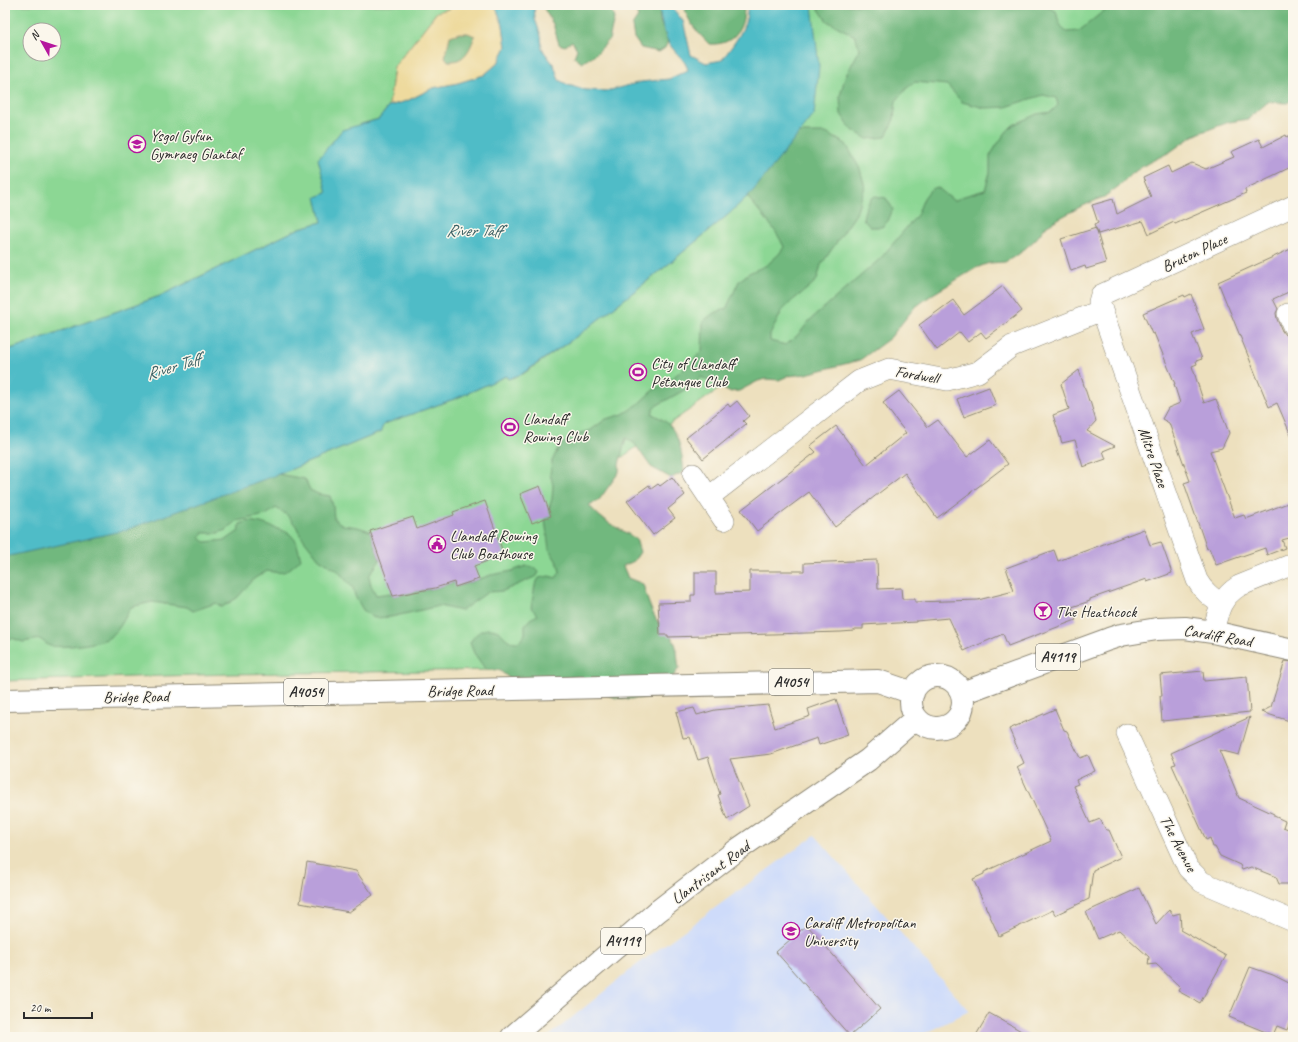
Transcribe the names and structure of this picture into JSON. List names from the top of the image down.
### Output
{
  "streets": {
    "main road": [
      "Cardiff Road",
      "A4119",
      "A4054",
      "Bridge Road",
      "Llantrisant Road"
    ],
    "street": [
      "Bruton Place",
      "Fordwell",
      "Mitre Place",
      "The Avenue"
    ]
  },
  "crossings": [
    ["Bruton Place", "Fordwell"],
    ["Bruton Place", "Mitre Place"],
    ["Fordwell", "Mitre Place"],
    ["Cardiff Road", "Bridge Road"],
    ["Cardiff Road", "Llantrisant Road"],
    ["Bridge Road", "Llantrisant Road"]
  ],
  "water": ["River Taff"],
  "places": {
    "school or university": ["Ysgol Gyfun Gymraeg Glantaf", "Cardiff Metropolitan University"],
    "sports": ["City of Llandaff Pétanque Club", "Llandaff Rowing Club"],
    "public building": ["Llandaff Rowing Club Boathouse"],
    "bar": ["The Heathcock"]
  },
  "scale_bar": "20 m",
  "north": "top left"
}
